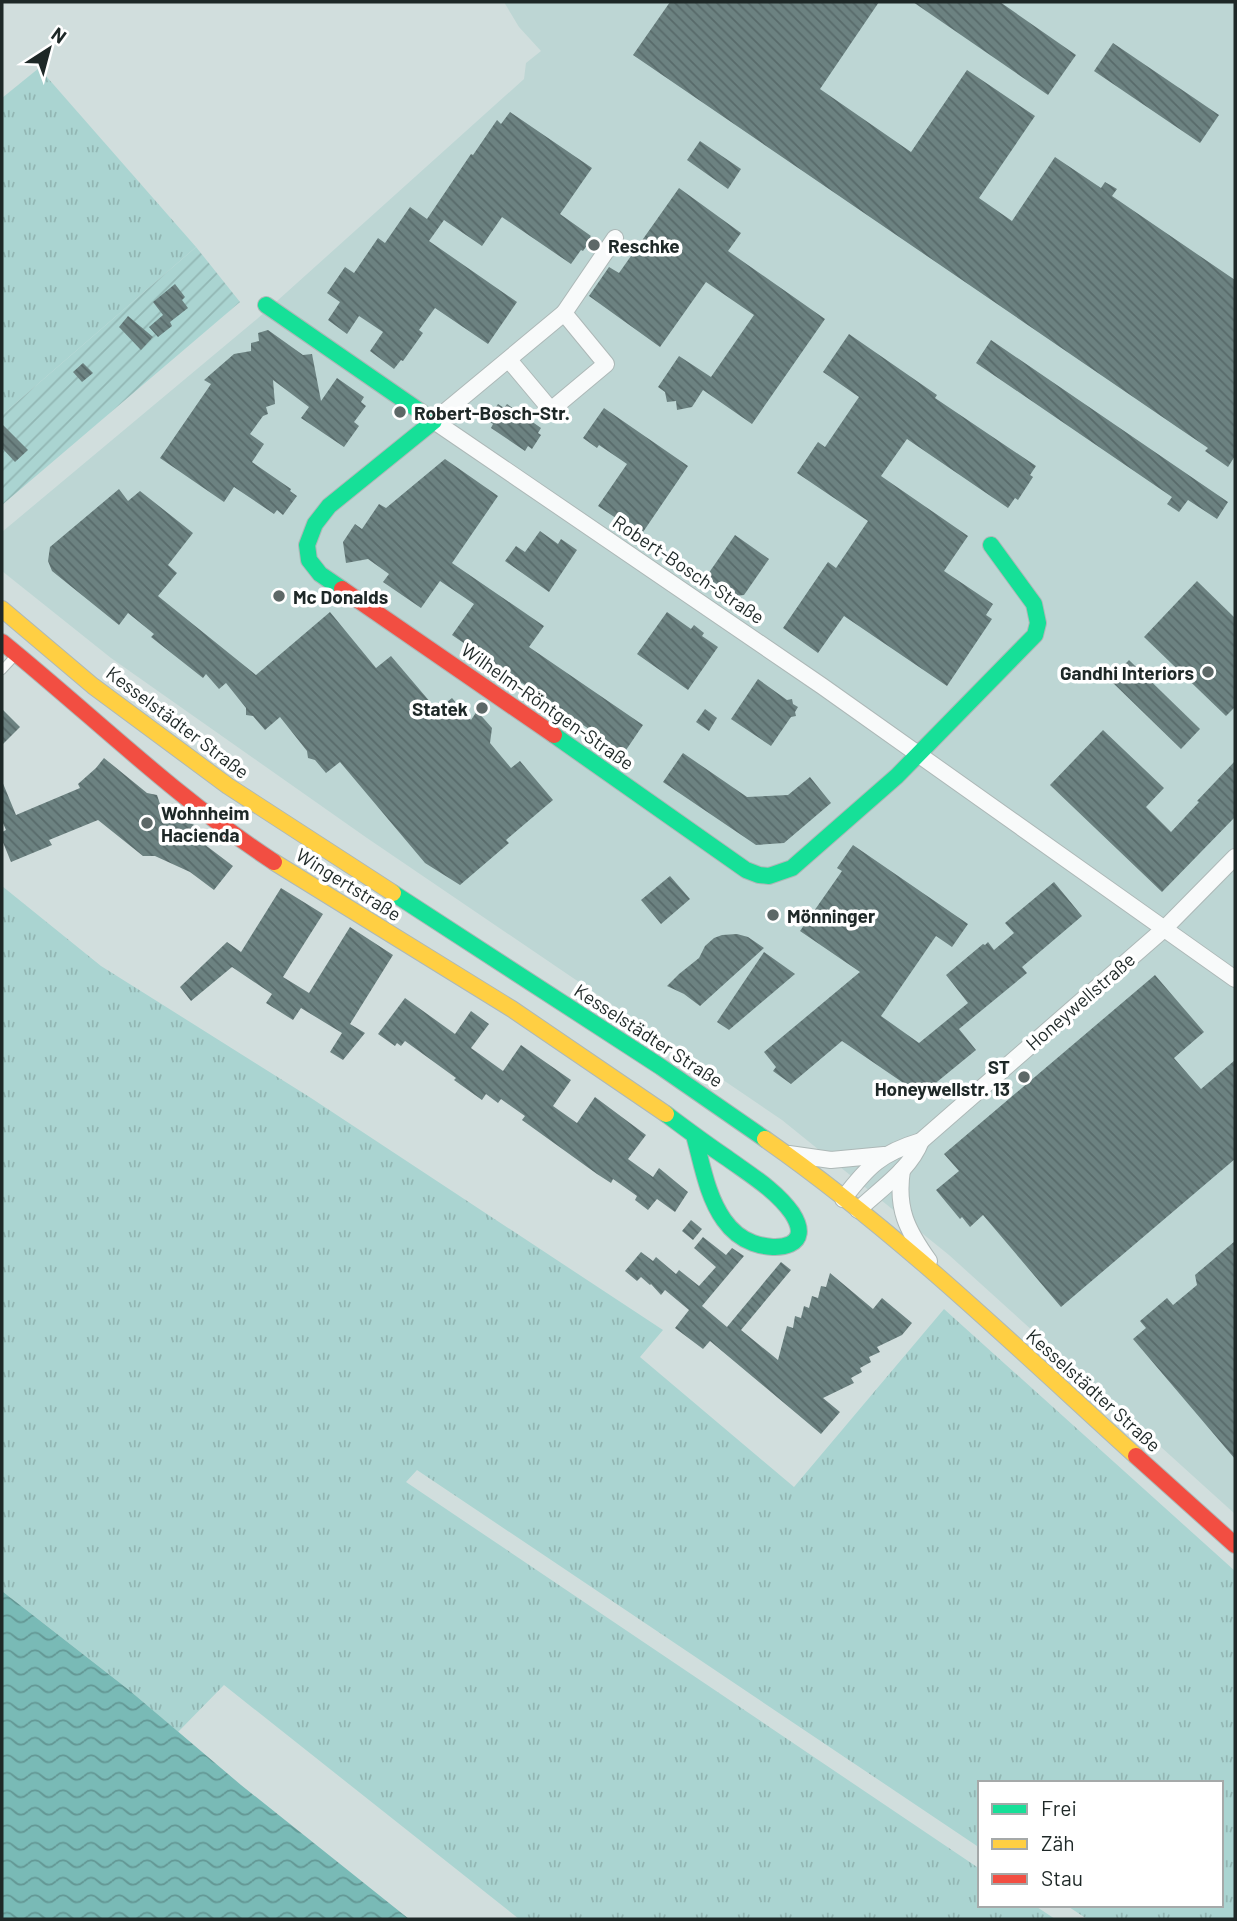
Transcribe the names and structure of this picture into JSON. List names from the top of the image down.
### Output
{
  "streets": {
    "street": [
      "Robert-Bosch-Straße",
      "Wilhelm-Röntgen-Straße",
      "Kesselstädter Straße",
      "Wingertstraße",
      "Honeywellstraße"
    ]
  },
  "crossings": [
    ["Robert-Bosch-Straße", "Wilhelm-Röntgen-Straße"],
    ["Robert-Bosch-Straße", "Honeywellstraße"],
    ["Kesselstädter Straße", "Honeywellstraße"]
  ],
  "places": [
    "Reschke",
    "Robert-Bosch-Str.",
    "Mc Donalds",
    "Gandhi Interiors",
    "Statek",
    "Wohnheim Hacienda",
    "Mönninger",
    "ST Honeywellstr. 13"
  ],
  "legend": ["Frei", "Zäh", "Stau"],
  "north": "top right"
}
